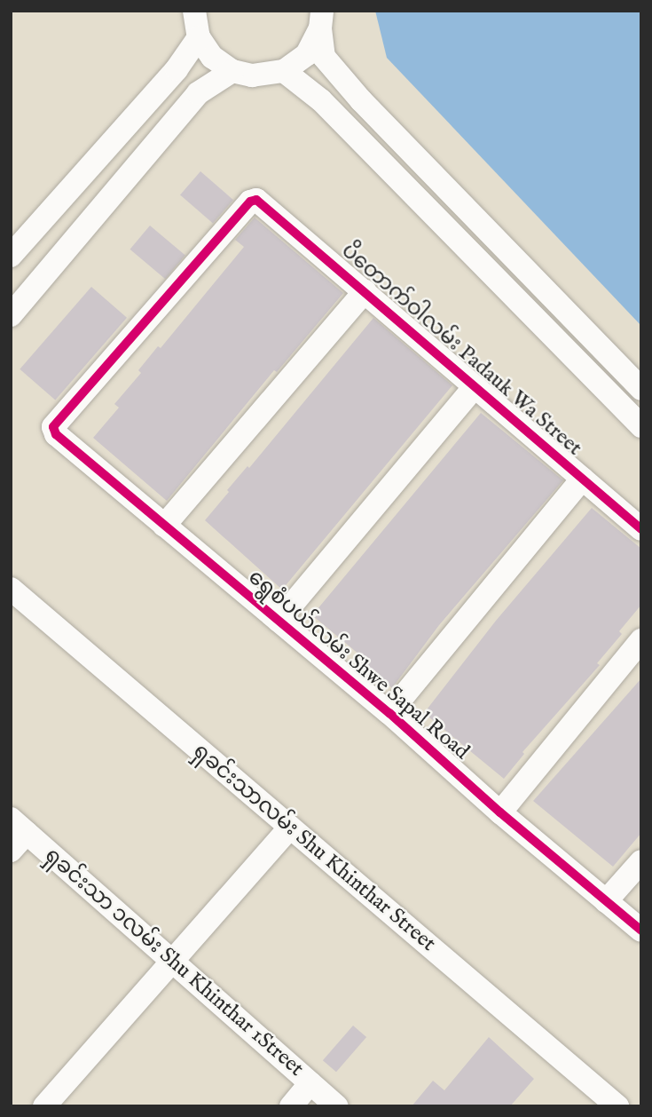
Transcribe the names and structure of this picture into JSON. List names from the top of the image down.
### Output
{
  "streets": {
    "street": [
      "ပိတောက်ဝါလမ်း Padauk Wa Street",
      "ရွေစံပယ်လမ်း Shwe Sapal Road",
      "ရှခင်းသာလမ်း Shu Khinthar Street",
      "ရှခင်းသာ ၁လမ်း Shu Khinthar 1Street"
    ]
  },
  "crossings": [
    ["ပိတောက်ဝါလမ်း Padauk Wa Street", "ရွေစံပယ်လမ်း Shwe Sapal Road"]
  ]
}
